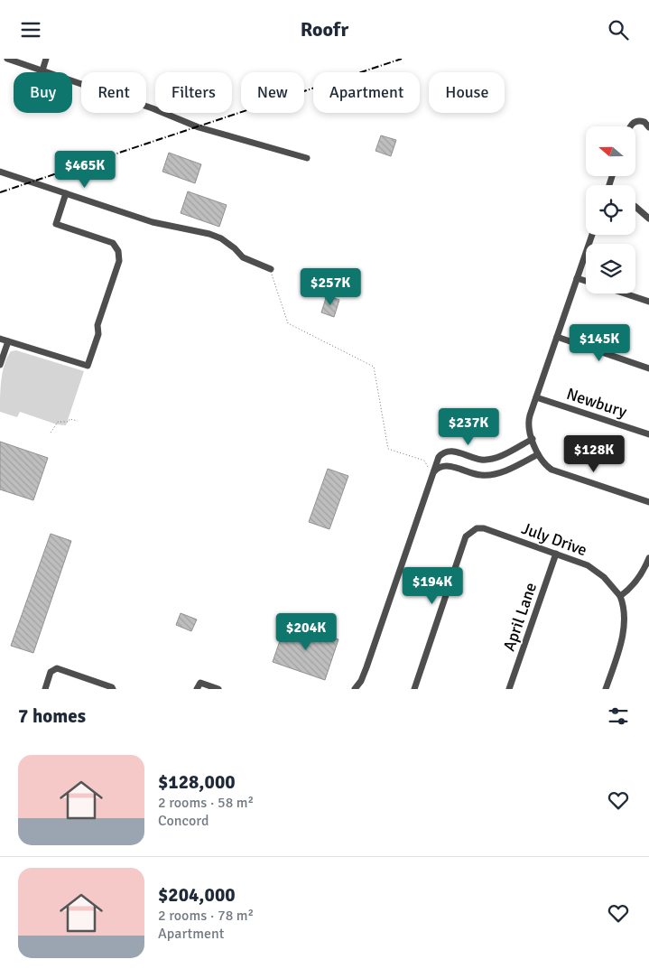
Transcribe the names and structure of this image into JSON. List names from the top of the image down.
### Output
{
  "streets": {
    "street": ["Newbury", "July Drive", "April Lane"]
  },
  "crossings": [
    ["July Drive", "April Lane"]
  ],
  "north": "left",
  "page": {
    "header": "Roofr",
    "chip": [
      "Buy",
      "Rent",
      "Filters",
      "New",
      "Apartment",
      "House"
    ],
    "price": [
      "$465K",
      "$257K",
      "$145K",
      "$237K",
      "$128K",
      "$194K",
      "$204K"
    ],
    "heading": "7 homes",
    "list": [
      {
        "name": "$128,000",
        "note": "2 rooms · 58 m² · Concord"
      },
      {
        "name": "$204,000",
        "note": "2 rooms · 78 m² · Apartment"
      }
    ]
  }
}
